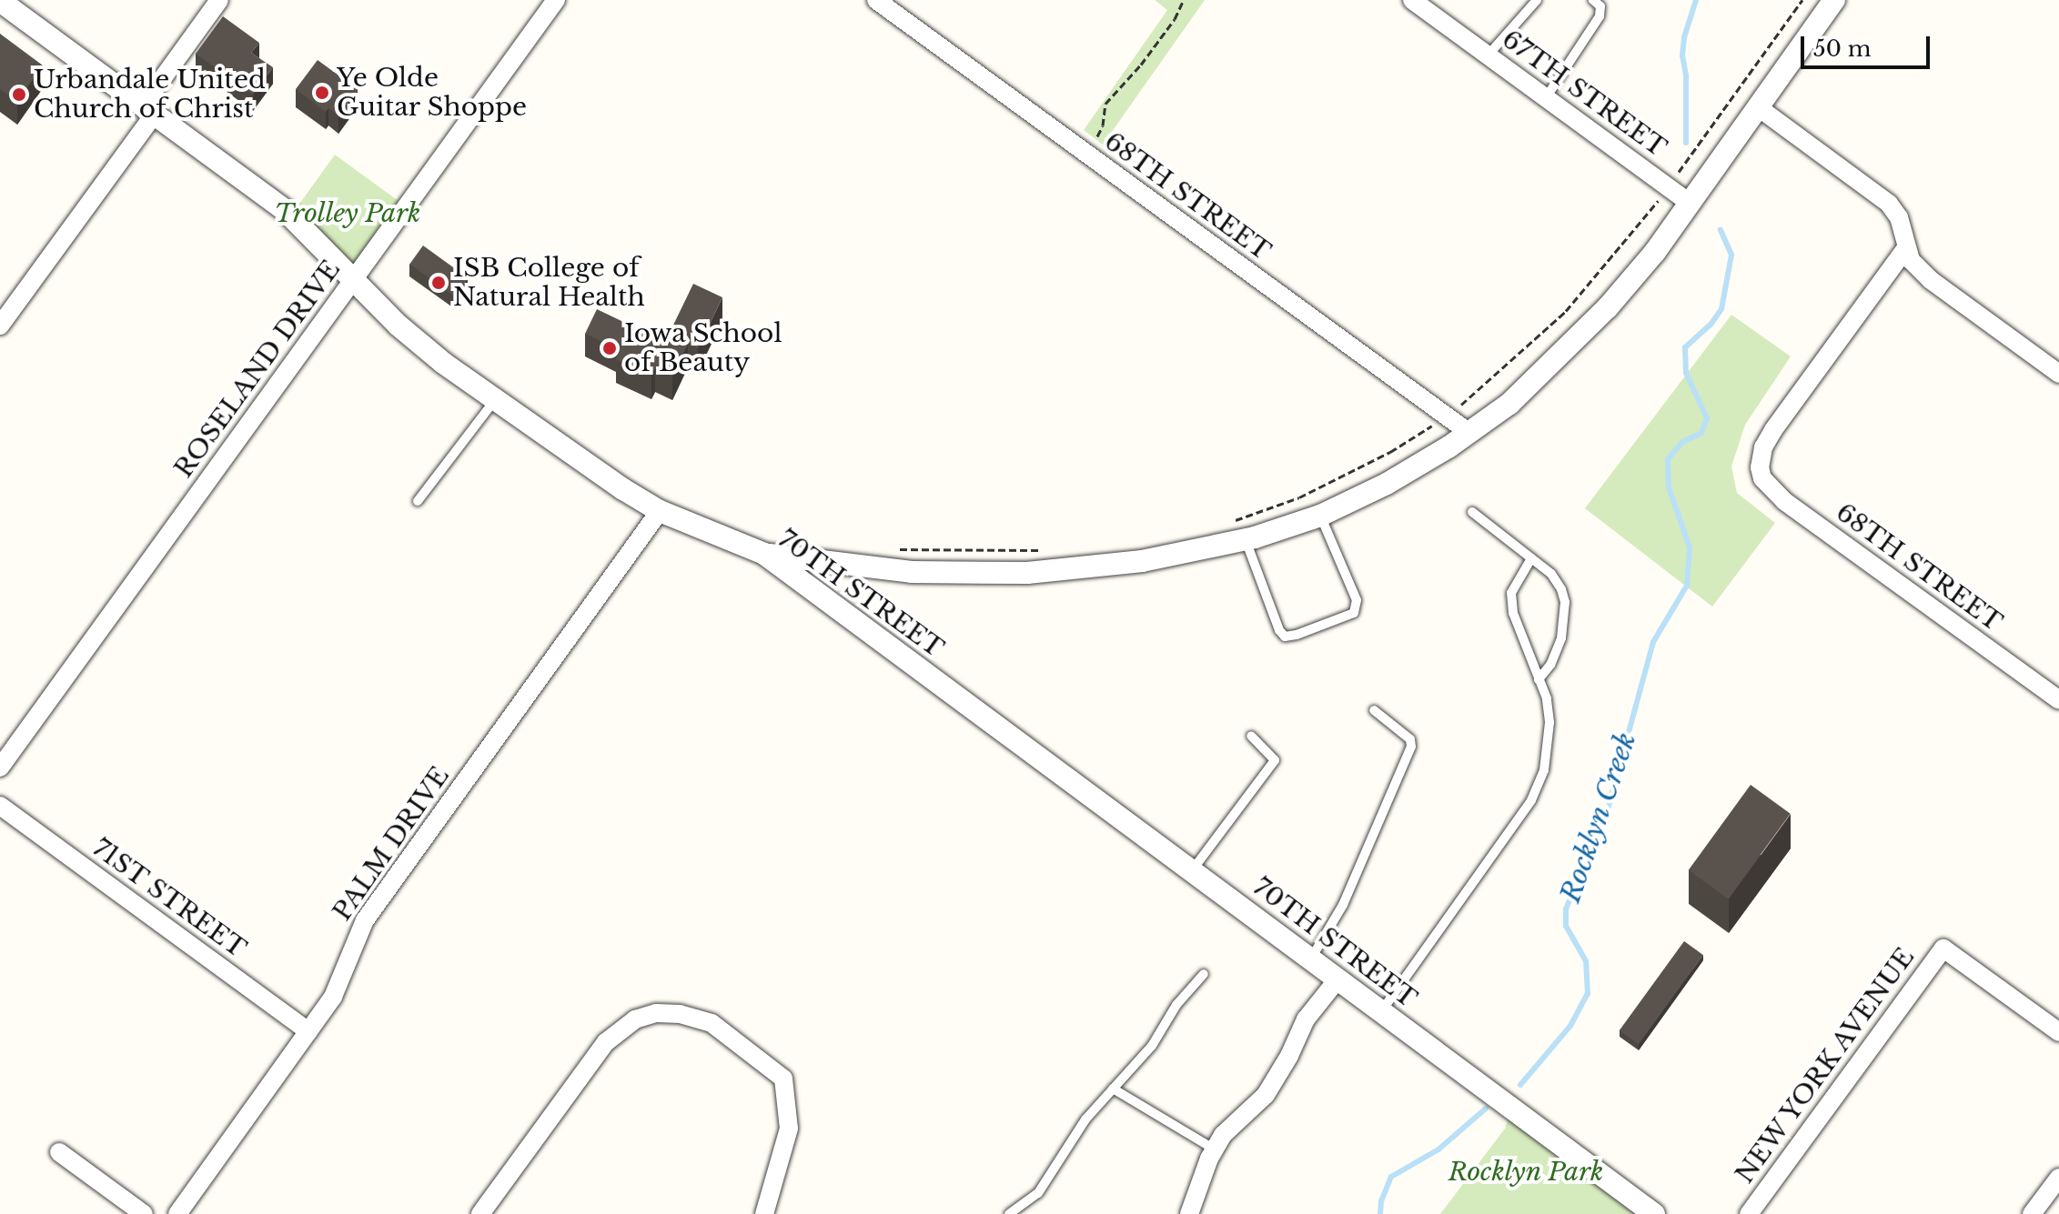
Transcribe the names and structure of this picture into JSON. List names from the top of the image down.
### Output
{
  "streets": {
    "street": [
      "67TH STREET",
      "68TH STREET",
      "ROSELAND DRIVE",
      "70TH STREET",
      "PALM DRIVE",
      "71ST STREET",
      "NEW YORK AVENUE"
    ]
  },
  "crossings": [
    ["ROSELAND DRIVE", "70TH STREET"],
    ["70TH STREET", "PALM DRIVE"],
    ["PALM DRIVE", "71ST STREET"]
  ],
  "water": ["Rocklyn Creek"],
  "parks": ["Trolley Park", "Rocklyn Park"],
  "places": [
    "Ye Olde Guitar Shoppe",
    "Urbandale United Church of Christ",
    "ISB College of Natural Health",
    "Iowa School of Beauty"
  ],
  "scale_bar": "50 m"
}
